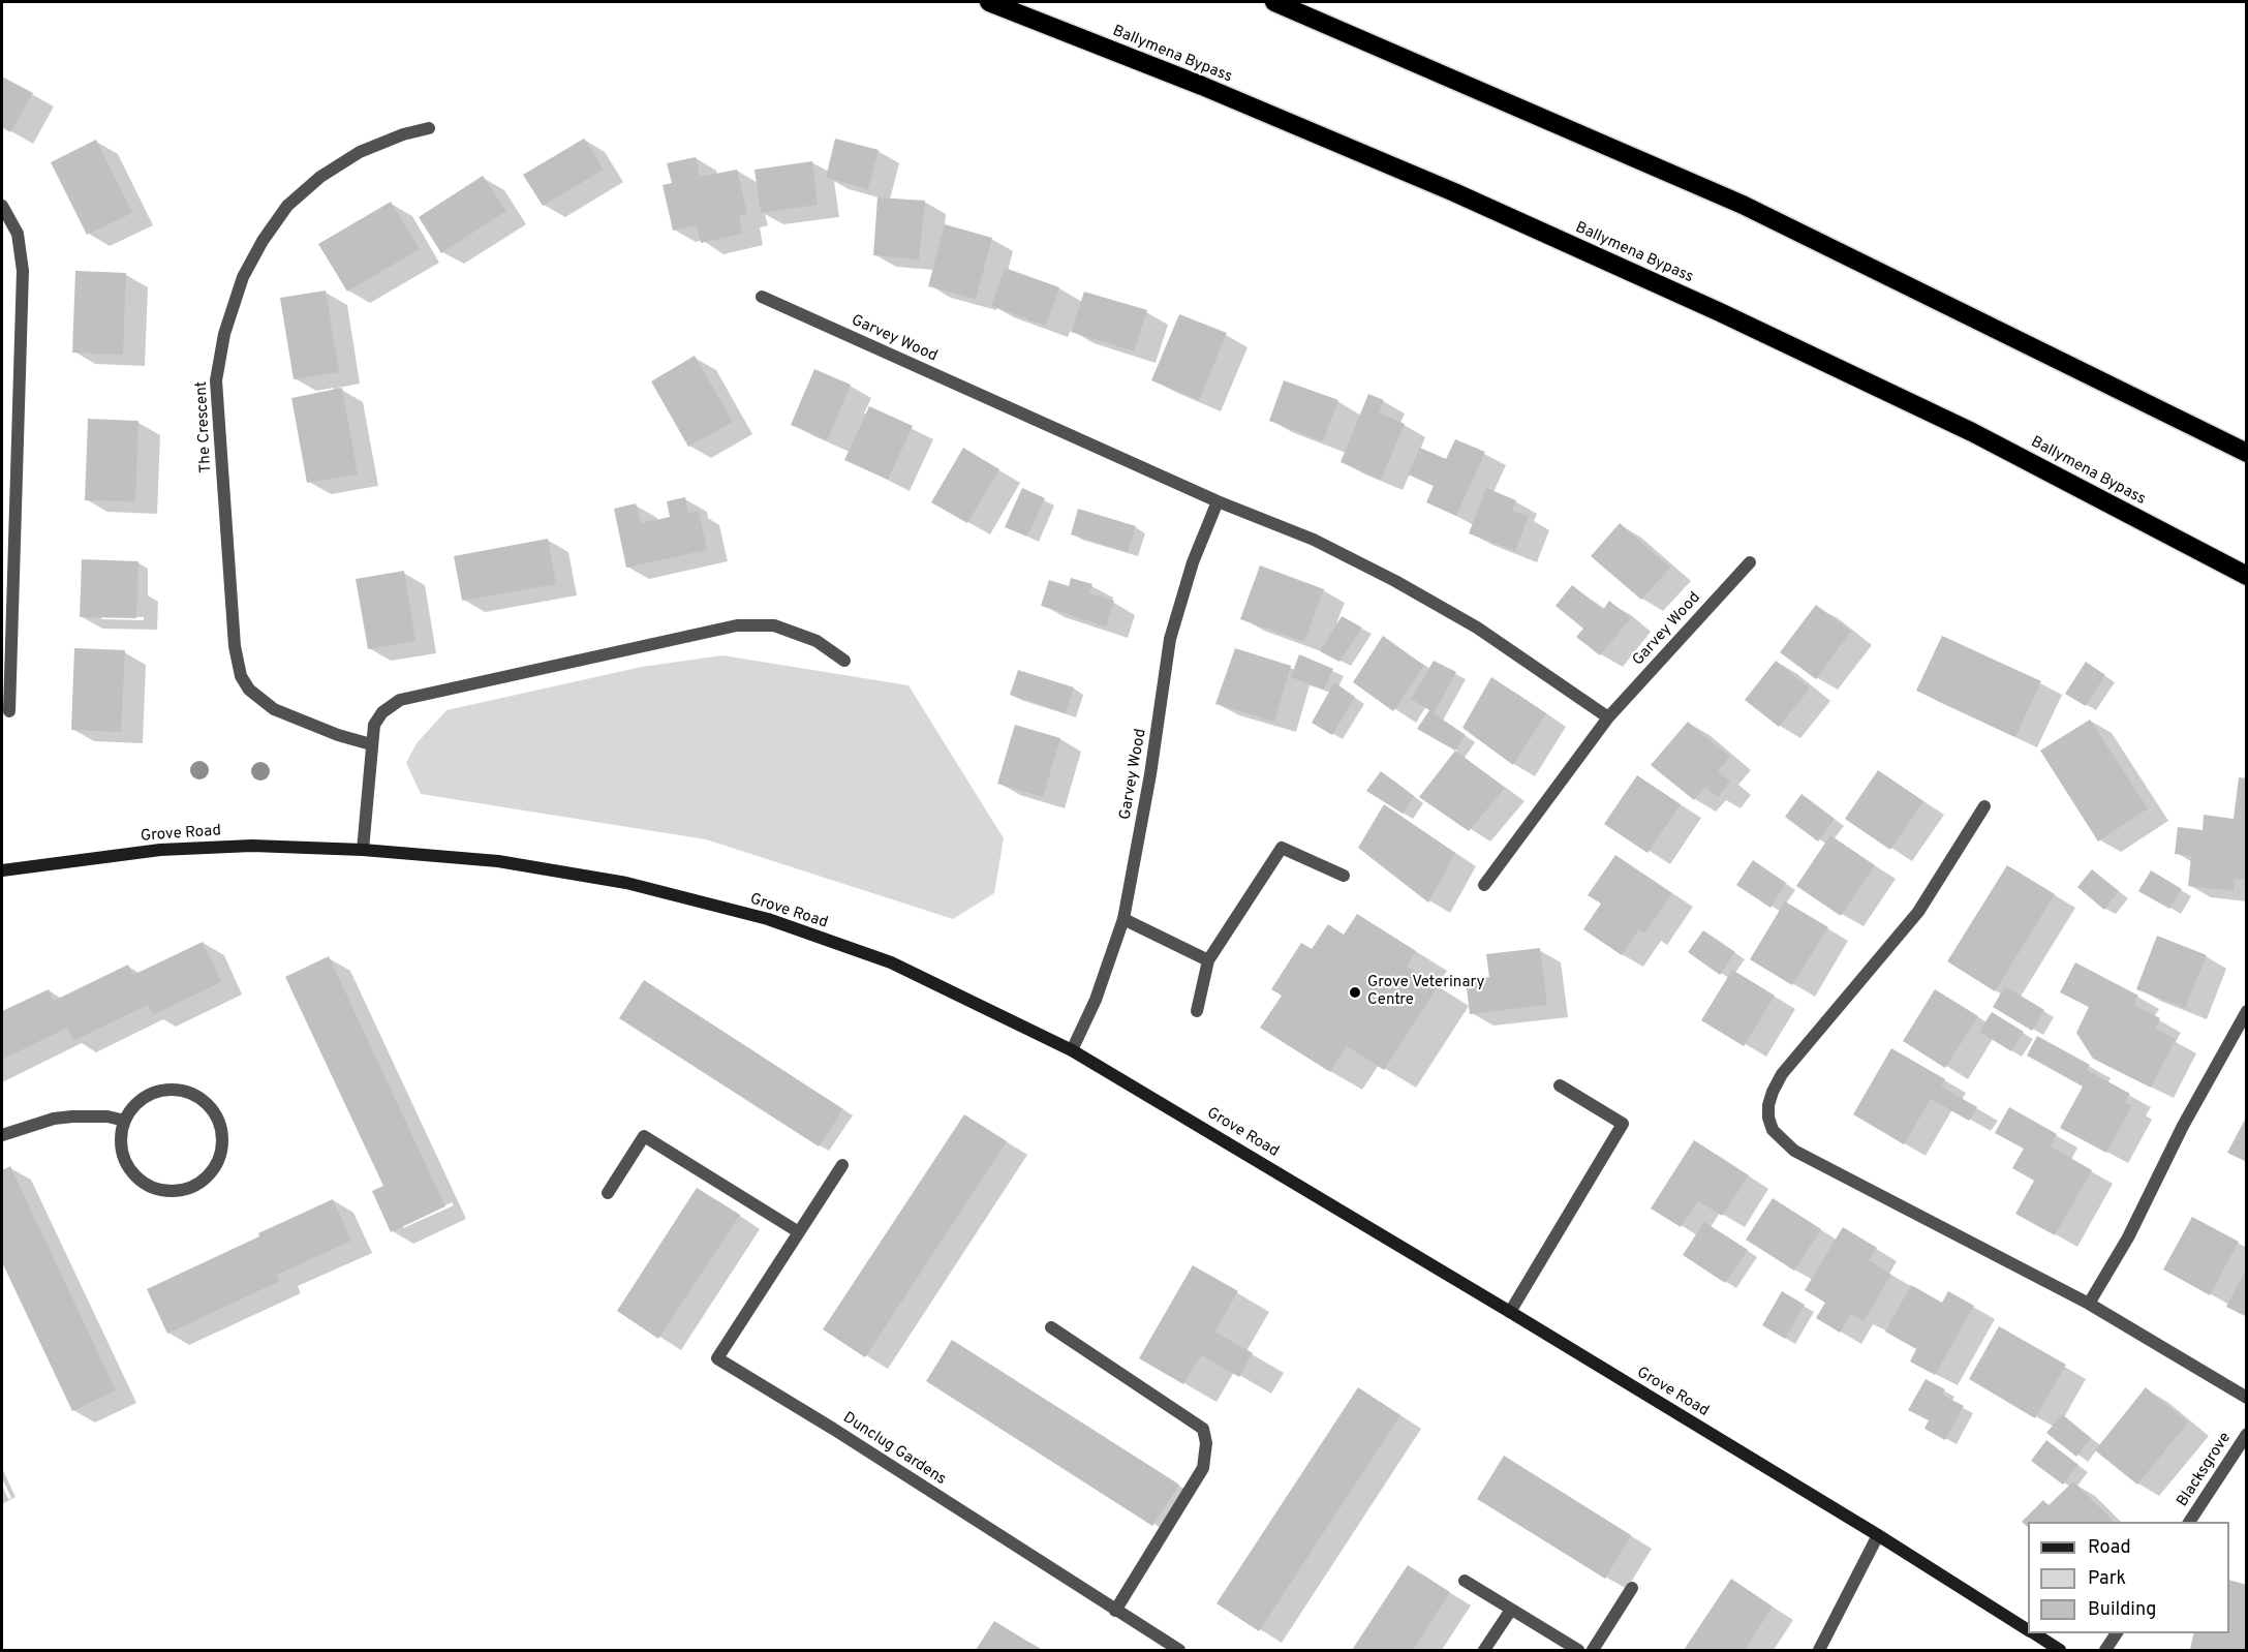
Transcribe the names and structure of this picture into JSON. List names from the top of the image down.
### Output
{
  "streets": {
    "highway": ["Ballymena Bypass"],
    "street": [
      "Garvey Wood",
      "The Crescent",
      "Grove Road",
      "Dunclug Gardens",
      "Blacksgrove"
    ]
  },
  "crossings": [
    ["Garvey Wood", "Grove Road"]
  ],
  "places": ["Grove Veterinary Centre"],
  "legend": ["Road", "Park", "Building"]
}
